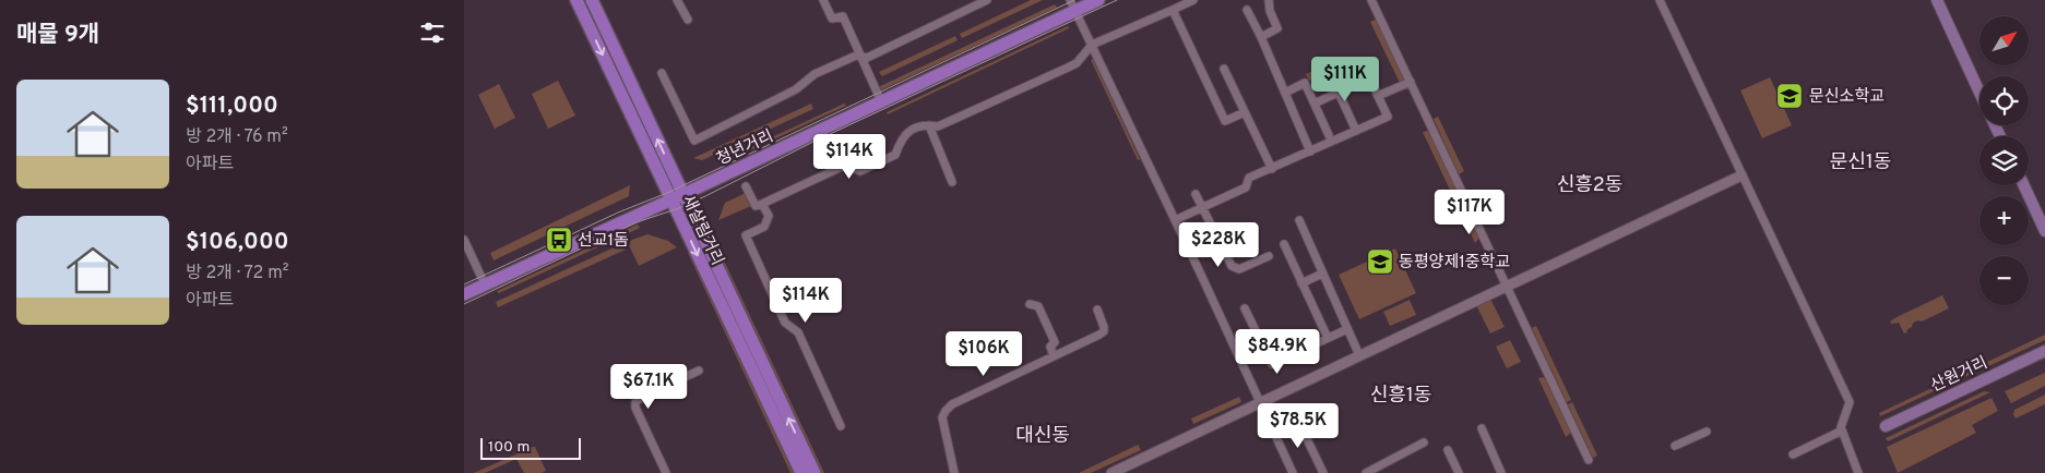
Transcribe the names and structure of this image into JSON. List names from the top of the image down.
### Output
{
  "streets": {
    "main road": ["청년거리", "새살림거리", "산원거리"]
  },
  "crossings": [
    ["청년거리", "새살림거리"]
  ],
  "districts": [
    "문신1동",
    "신흥2동",
    "신흥1동",
    "대신동"
  ],
  "places": {
    "school or university": ["문신소학교", "동평양제1중학교"],
    "bus stop": ["선교1돔"]
  },
  "scale_bar": "100 m",
  "north": "top right",
  "page": {
    "heading": "매물 9개",
    "map_buttons": ["+", "−"],
    "price": [
      "$111K",
      "$114K",
      "$117K",
      "$228K",
      "$114K",
      "$84.9K",
      "$106K",
      "$67.1K",
      "$78.5K"
    ],
    "list": [
      {
        "name": "$111,000",
        "note": "방 2개 · 76 m² · 아파트"
      },
      {
        "name": "$106,000",
        "note": "방 2개 · 72 m² · 아파트"
      }
    ],
    "scale": "100 m"
  }
}
